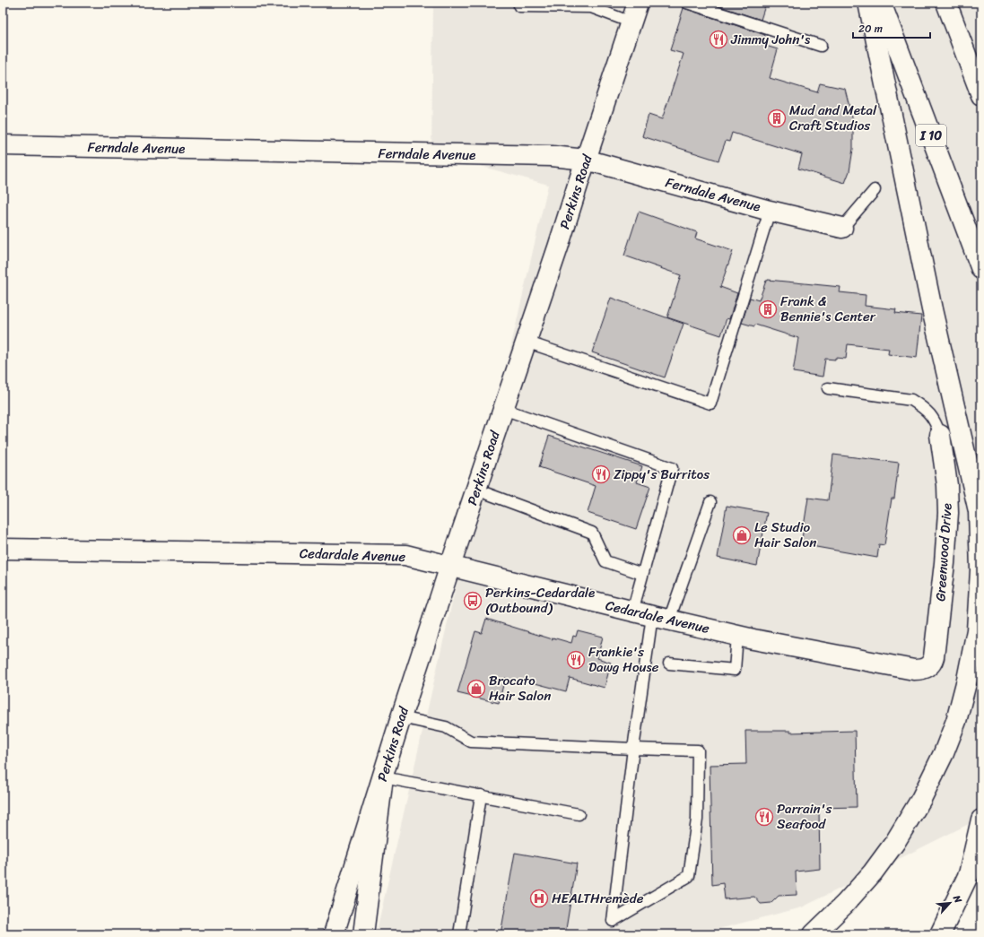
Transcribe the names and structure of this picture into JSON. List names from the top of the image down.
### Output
{
  "streets": {
    "main road": [
      "I 10",
      "Ferndale Avenue",
      "Perkins Road",
      "Greenwood Drive",
      "Cedardale Avenue"
    ]
  },
  "crossings": [
    ["Ferndale Avenue", "Perkins Road"],
    ["Perkins Road", "Cedardale Avenue"],
    ["Greenwood Drive", "Cedardale Avenue"]
  ],
  "places": {
    "restaurant": [
      "Jimmy John's",
      "Zippy's Burritos",
      "Frankie's Dawg House",
      "Parrain's Seafood"
    ],
    "building": ["Mud and Metal Craft Studios", "Frank & Bennie's Center"],
    "shop": ["Le Studio Hair Salon", "Brocato Hair Salon"],
    "bus stop": ["Perkins-Cedardale (Outbound)"],
    "hospital": ["HEALTHremède"]
  },
  "scale_bar": "20 m",
  "north": "top right"
}
